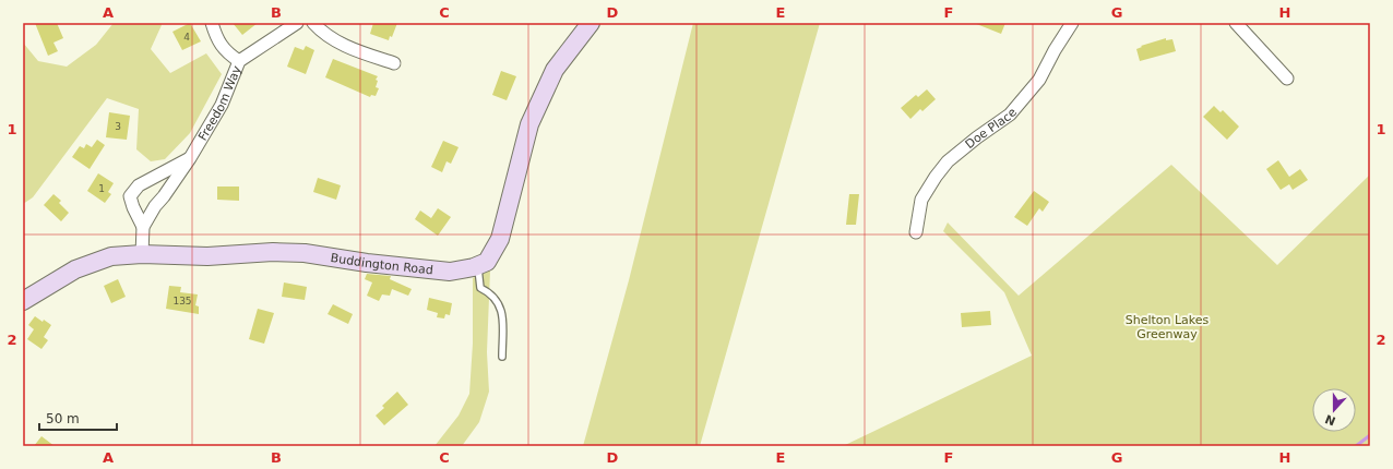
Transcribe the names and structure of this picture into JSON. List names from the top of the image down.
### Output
{
  "streets": {
    "street": ["Freedom Way", "Doe Place", "Buddington Road"]
  },
  "crossings": [
    ["Freedom Way", "Buddington Road"]
  ],
  "parks": ["Shelton Lakes Greenway"],
  "house_numbers": [
    "4",
    "3",
    "1",
    "135"
  ],
  "scale_bar": "50 m",
  "north": "bottom",
  "grid": {
    "columns": [
      "A",
      "B",
      "C",
      "D",
      "E",
      "F",
      "G",
      "H"
    ],
    "rows": ["1", "2"]
  }
}
